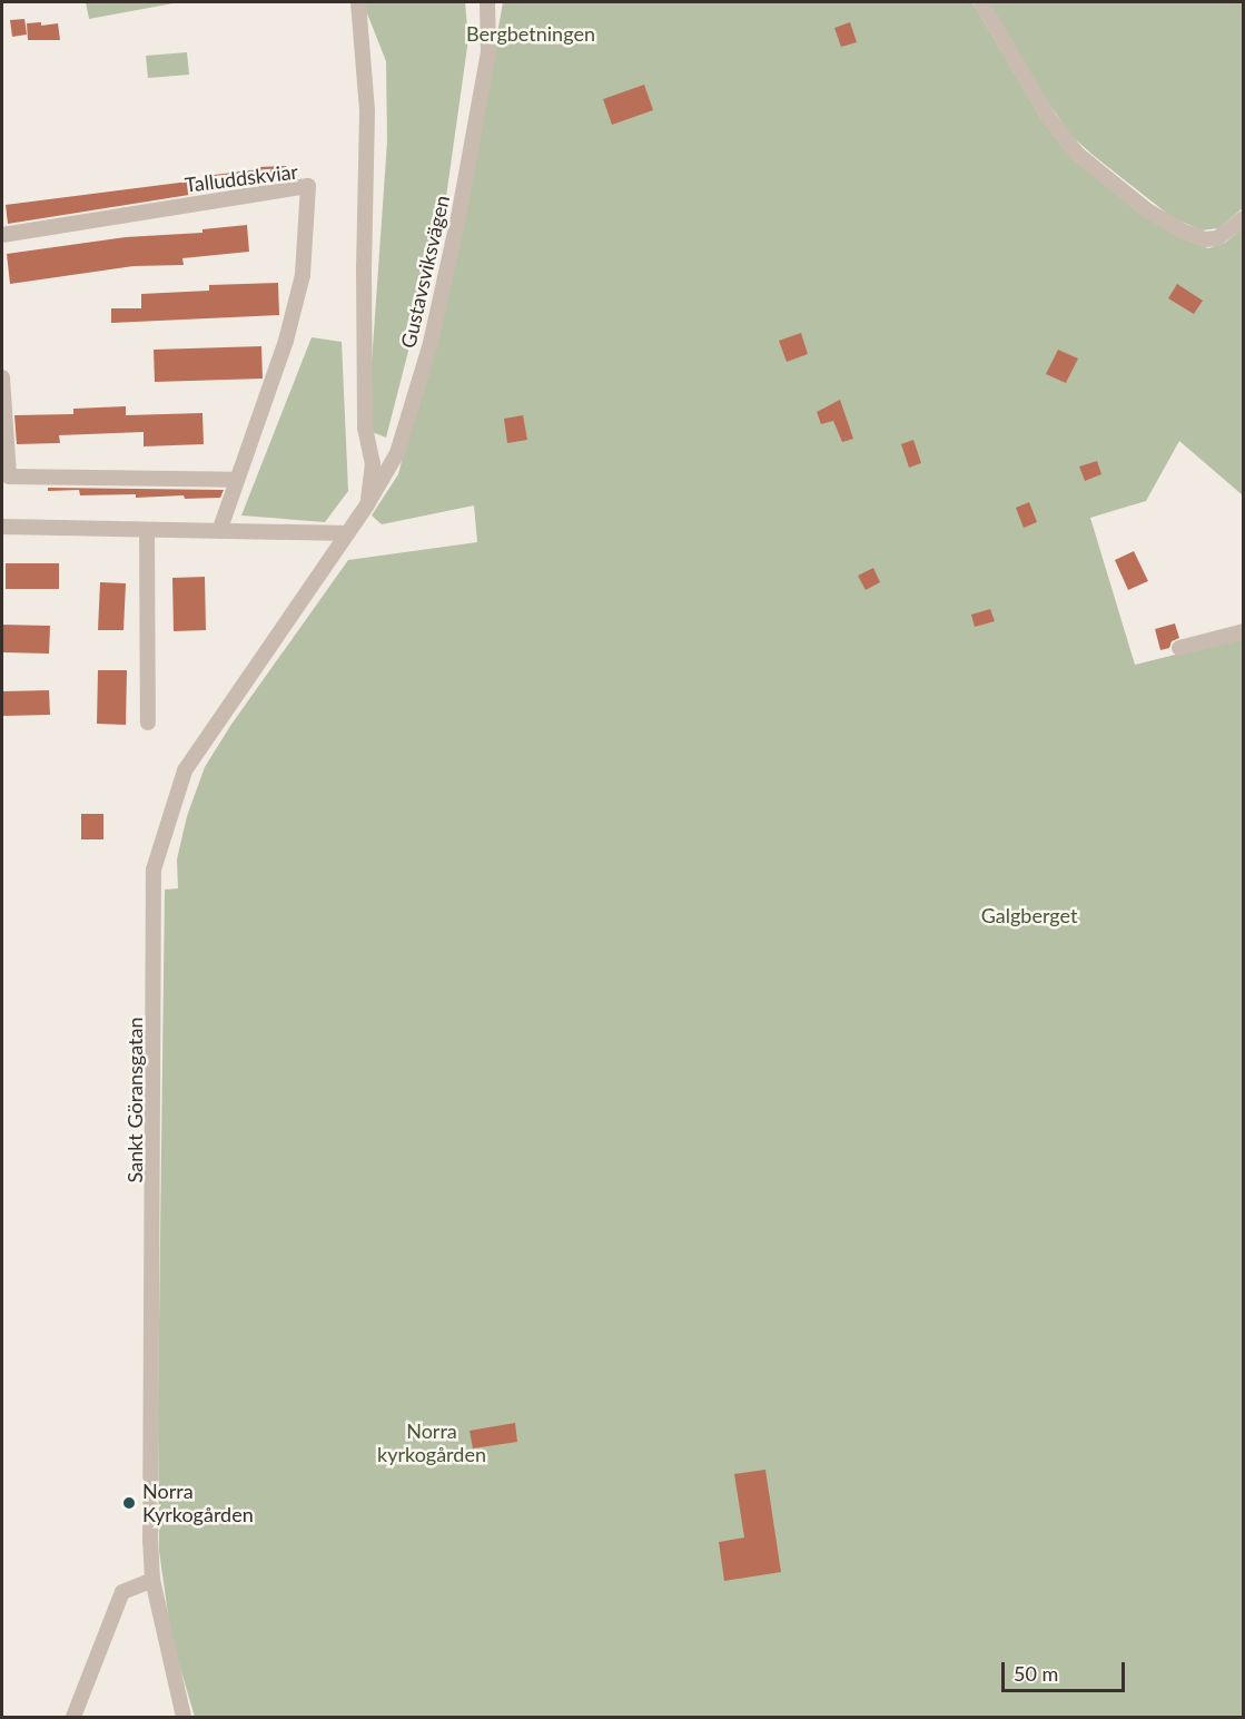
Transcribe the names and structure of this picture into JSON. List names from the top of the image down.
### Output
{
  "streets": {
    "street": ["Talluddskviar", "Gustavsviksvägen", "Sankt Göransgatan"]
  },
  "crossings": [
    ["Gustavsviksvägen", "Sankt Göransgatan"]
  ],
  "parks": ["Bergbetningen", "Galgberget", "Norra kyrkogården"],
  "places": ["Norra Kyrkogården"],
  "scale_bar": "50 m"
}
